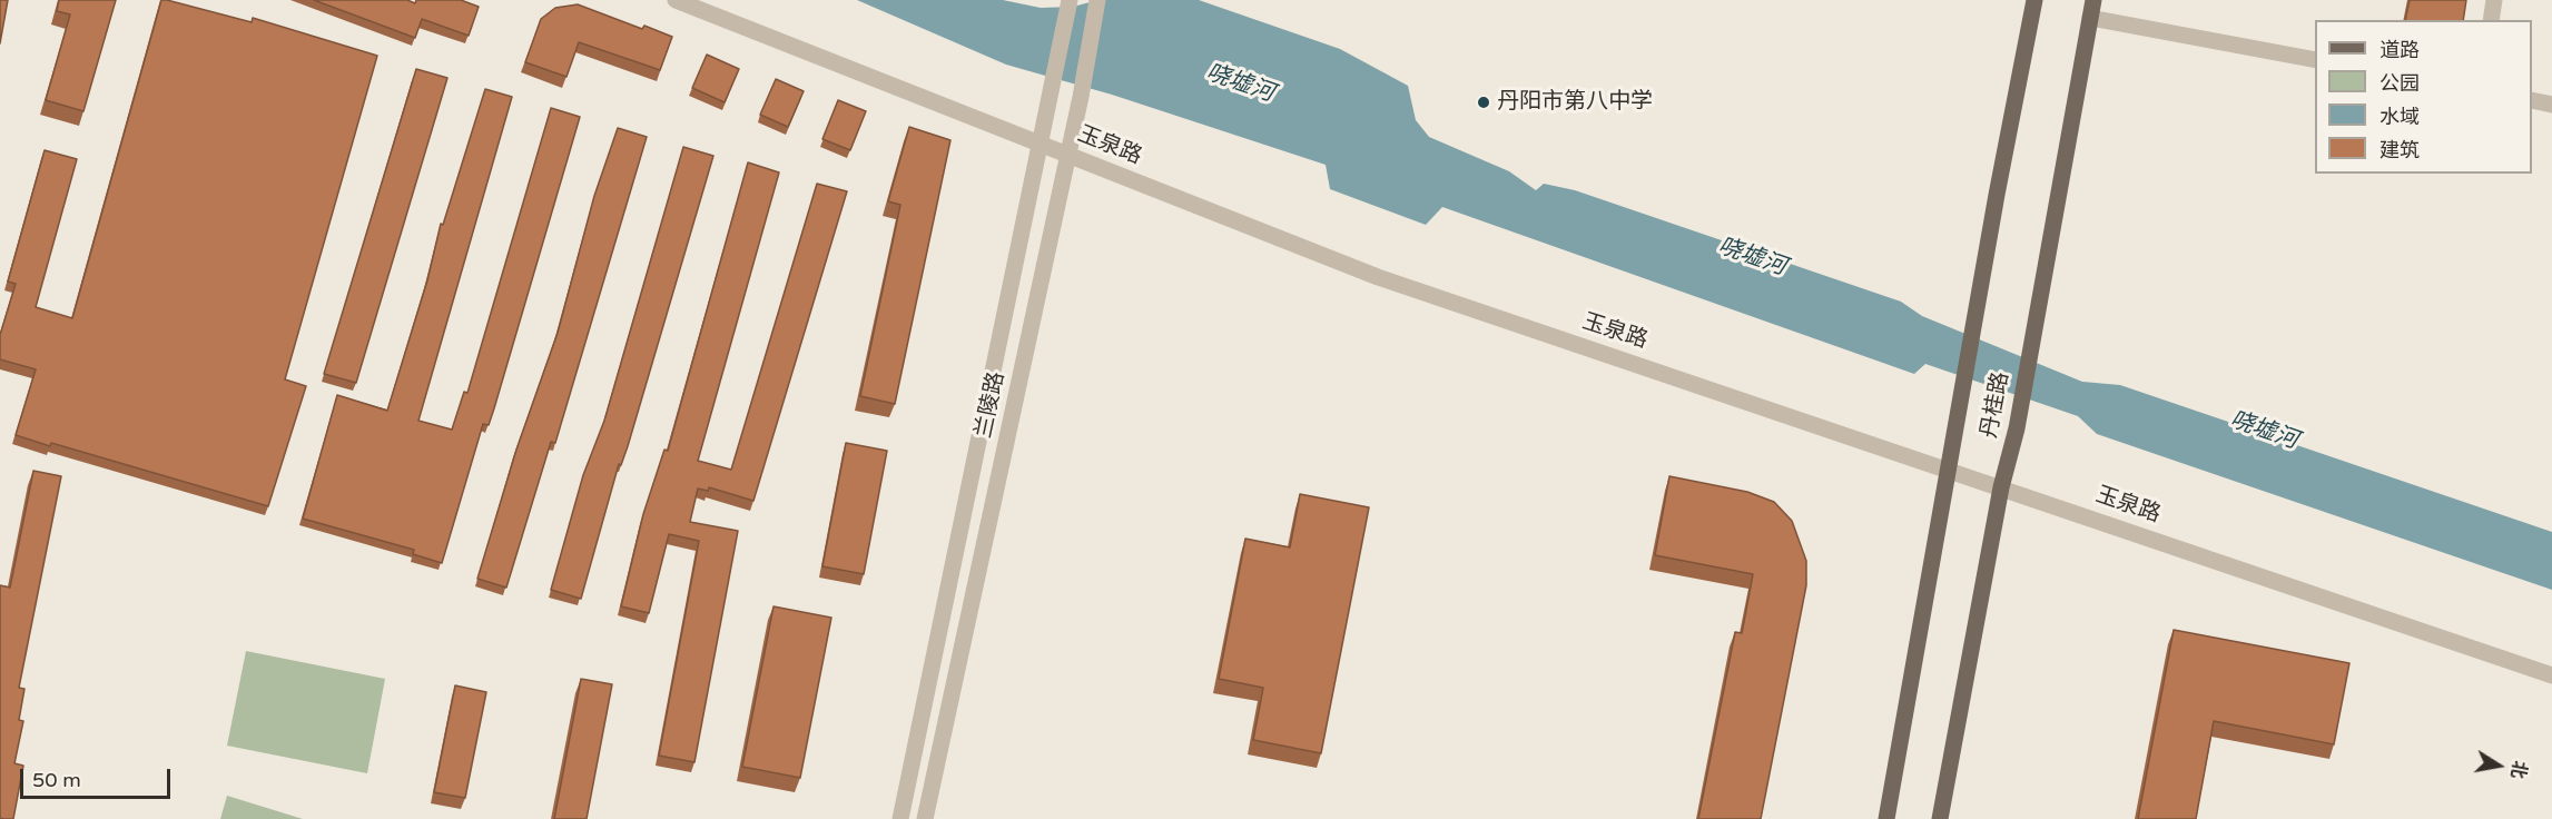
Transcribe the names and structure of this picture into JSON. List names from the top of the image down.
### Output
{
  "streets": {
    "main road": ["丹桂路"],
    "street": ["玉泉路", "兰陵路"]
  },
  "crossings": [
    ["玉泉路", "兰陵路"],
    ["玉泉路", "丹桂路"]
  ],
  "water": ["哓墟河"],
  "places": ["丹阳市第八中学"],
  "legend": [
    "道路",
    "公园",
    "水域",
    "建筑"
  ],
  "scale_bar": "50 m",
  "north": "right"
}
